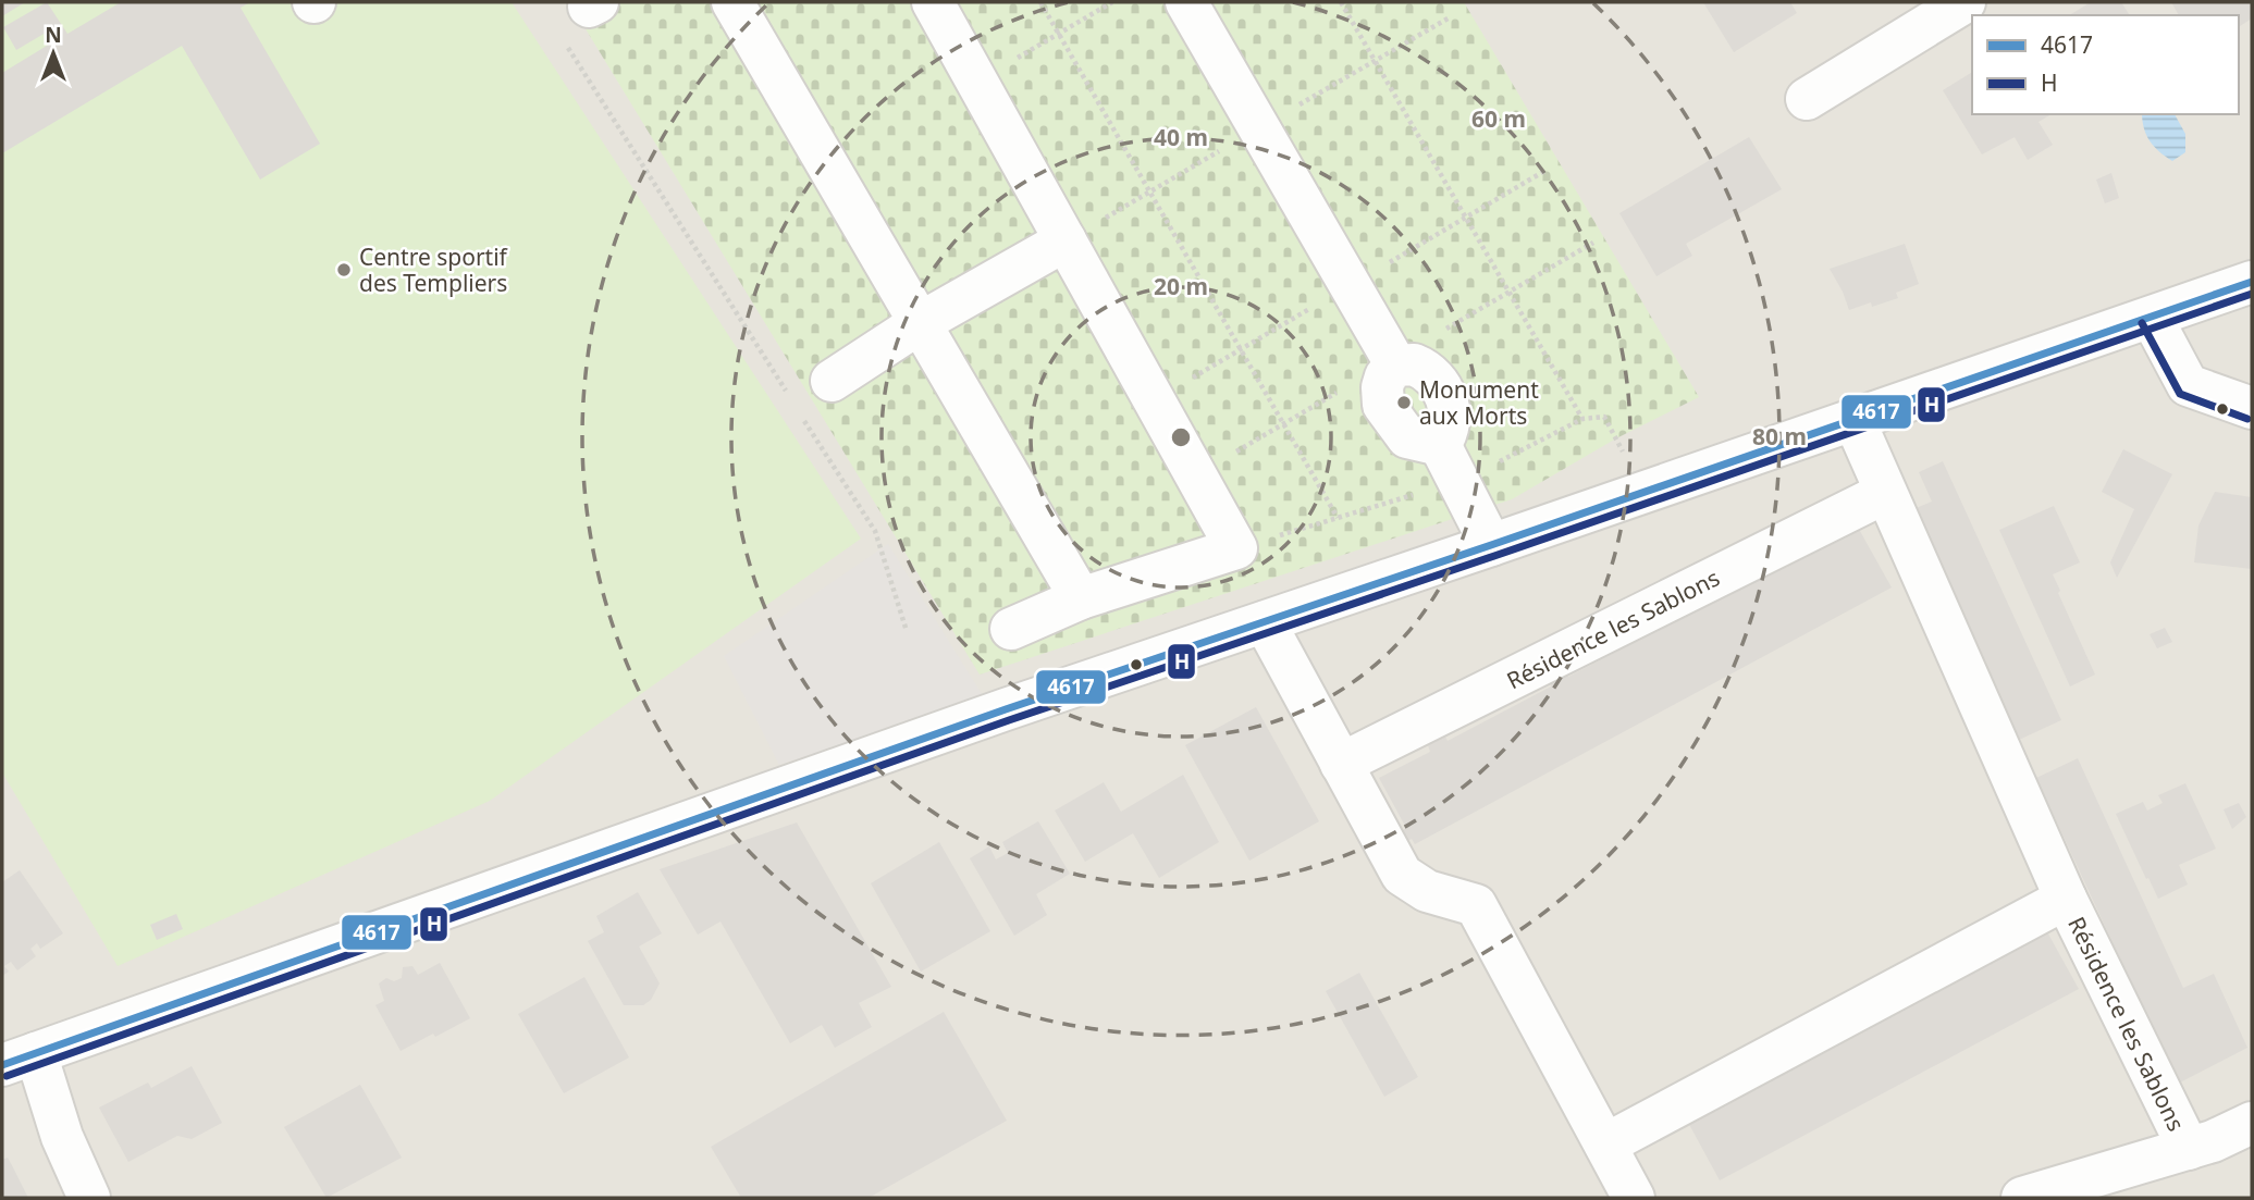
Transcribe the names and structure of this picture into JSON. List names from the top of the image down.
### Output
{
  "streets": {
    "street": ["Résidence les Sablons"]
  },
  "places": ["Centre sportif des Templiers", "Monument aux Morts"],
  "lines": ["transit line 4617", "transit line H"],
  "legend": ["4617", "H"],
  "north": "top",
  "rings": [
    "60 m",
    "40 m",
    "20 m",
    "80 m"
  ]
}
